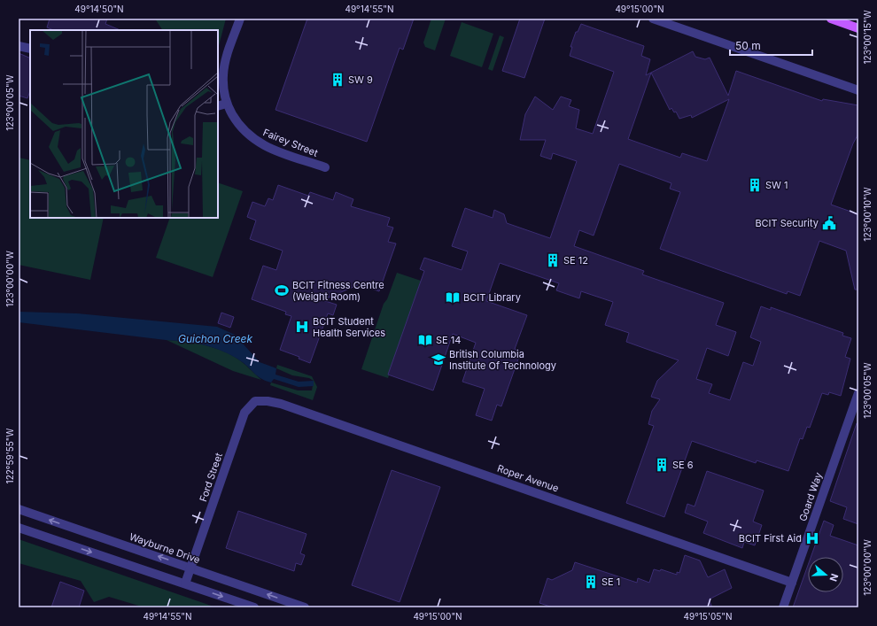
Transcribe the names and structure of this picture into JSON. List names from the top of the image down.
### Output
{
  "streets": {
    "street": [
      "Fairey Street",
      "Ford Street",
      "Roper Avenue",
      "Goard Way",
      "Wayburne Drive"
    ]
  },
  "crossings": [
    ["Ford Street", "Roper Avenue"],
    ["Ford Street", "Wayburne Drive"],
    ["Roper Avenue", "Goard Way"]
  ],
  "water": ["Guichon Creek"],
  "places": {
    "building": [
      "SW 9",
      "SW 1",
      "SE 12",
      "SE 6",
      "SE 1"
    ],
    "public building": ["BCIT Security"],
    "sports": ["BCIT Fitness Centre (Weight Room)"],
    "library": ["BCIT Library", "SE 14"],
    "hospital": ["BCIT Student Health Services", "BCIT First Aid"],
    "school or university": ["British Columbia Institute Of Technology"]
  },
  "scale_bar": "50 m",
  "north": "right",
  "coordinates": [
    "49°14'50\"N",
    "49°14'55\"N",
    "49°15'00\"N",
    "123°00'15\"W",
    "123°00'05\"W",
    "123°00'10\"W",
    "123°00'00\"W",
    "122°59'55\"W",
    "49°15'05\"N"
  ]
}
